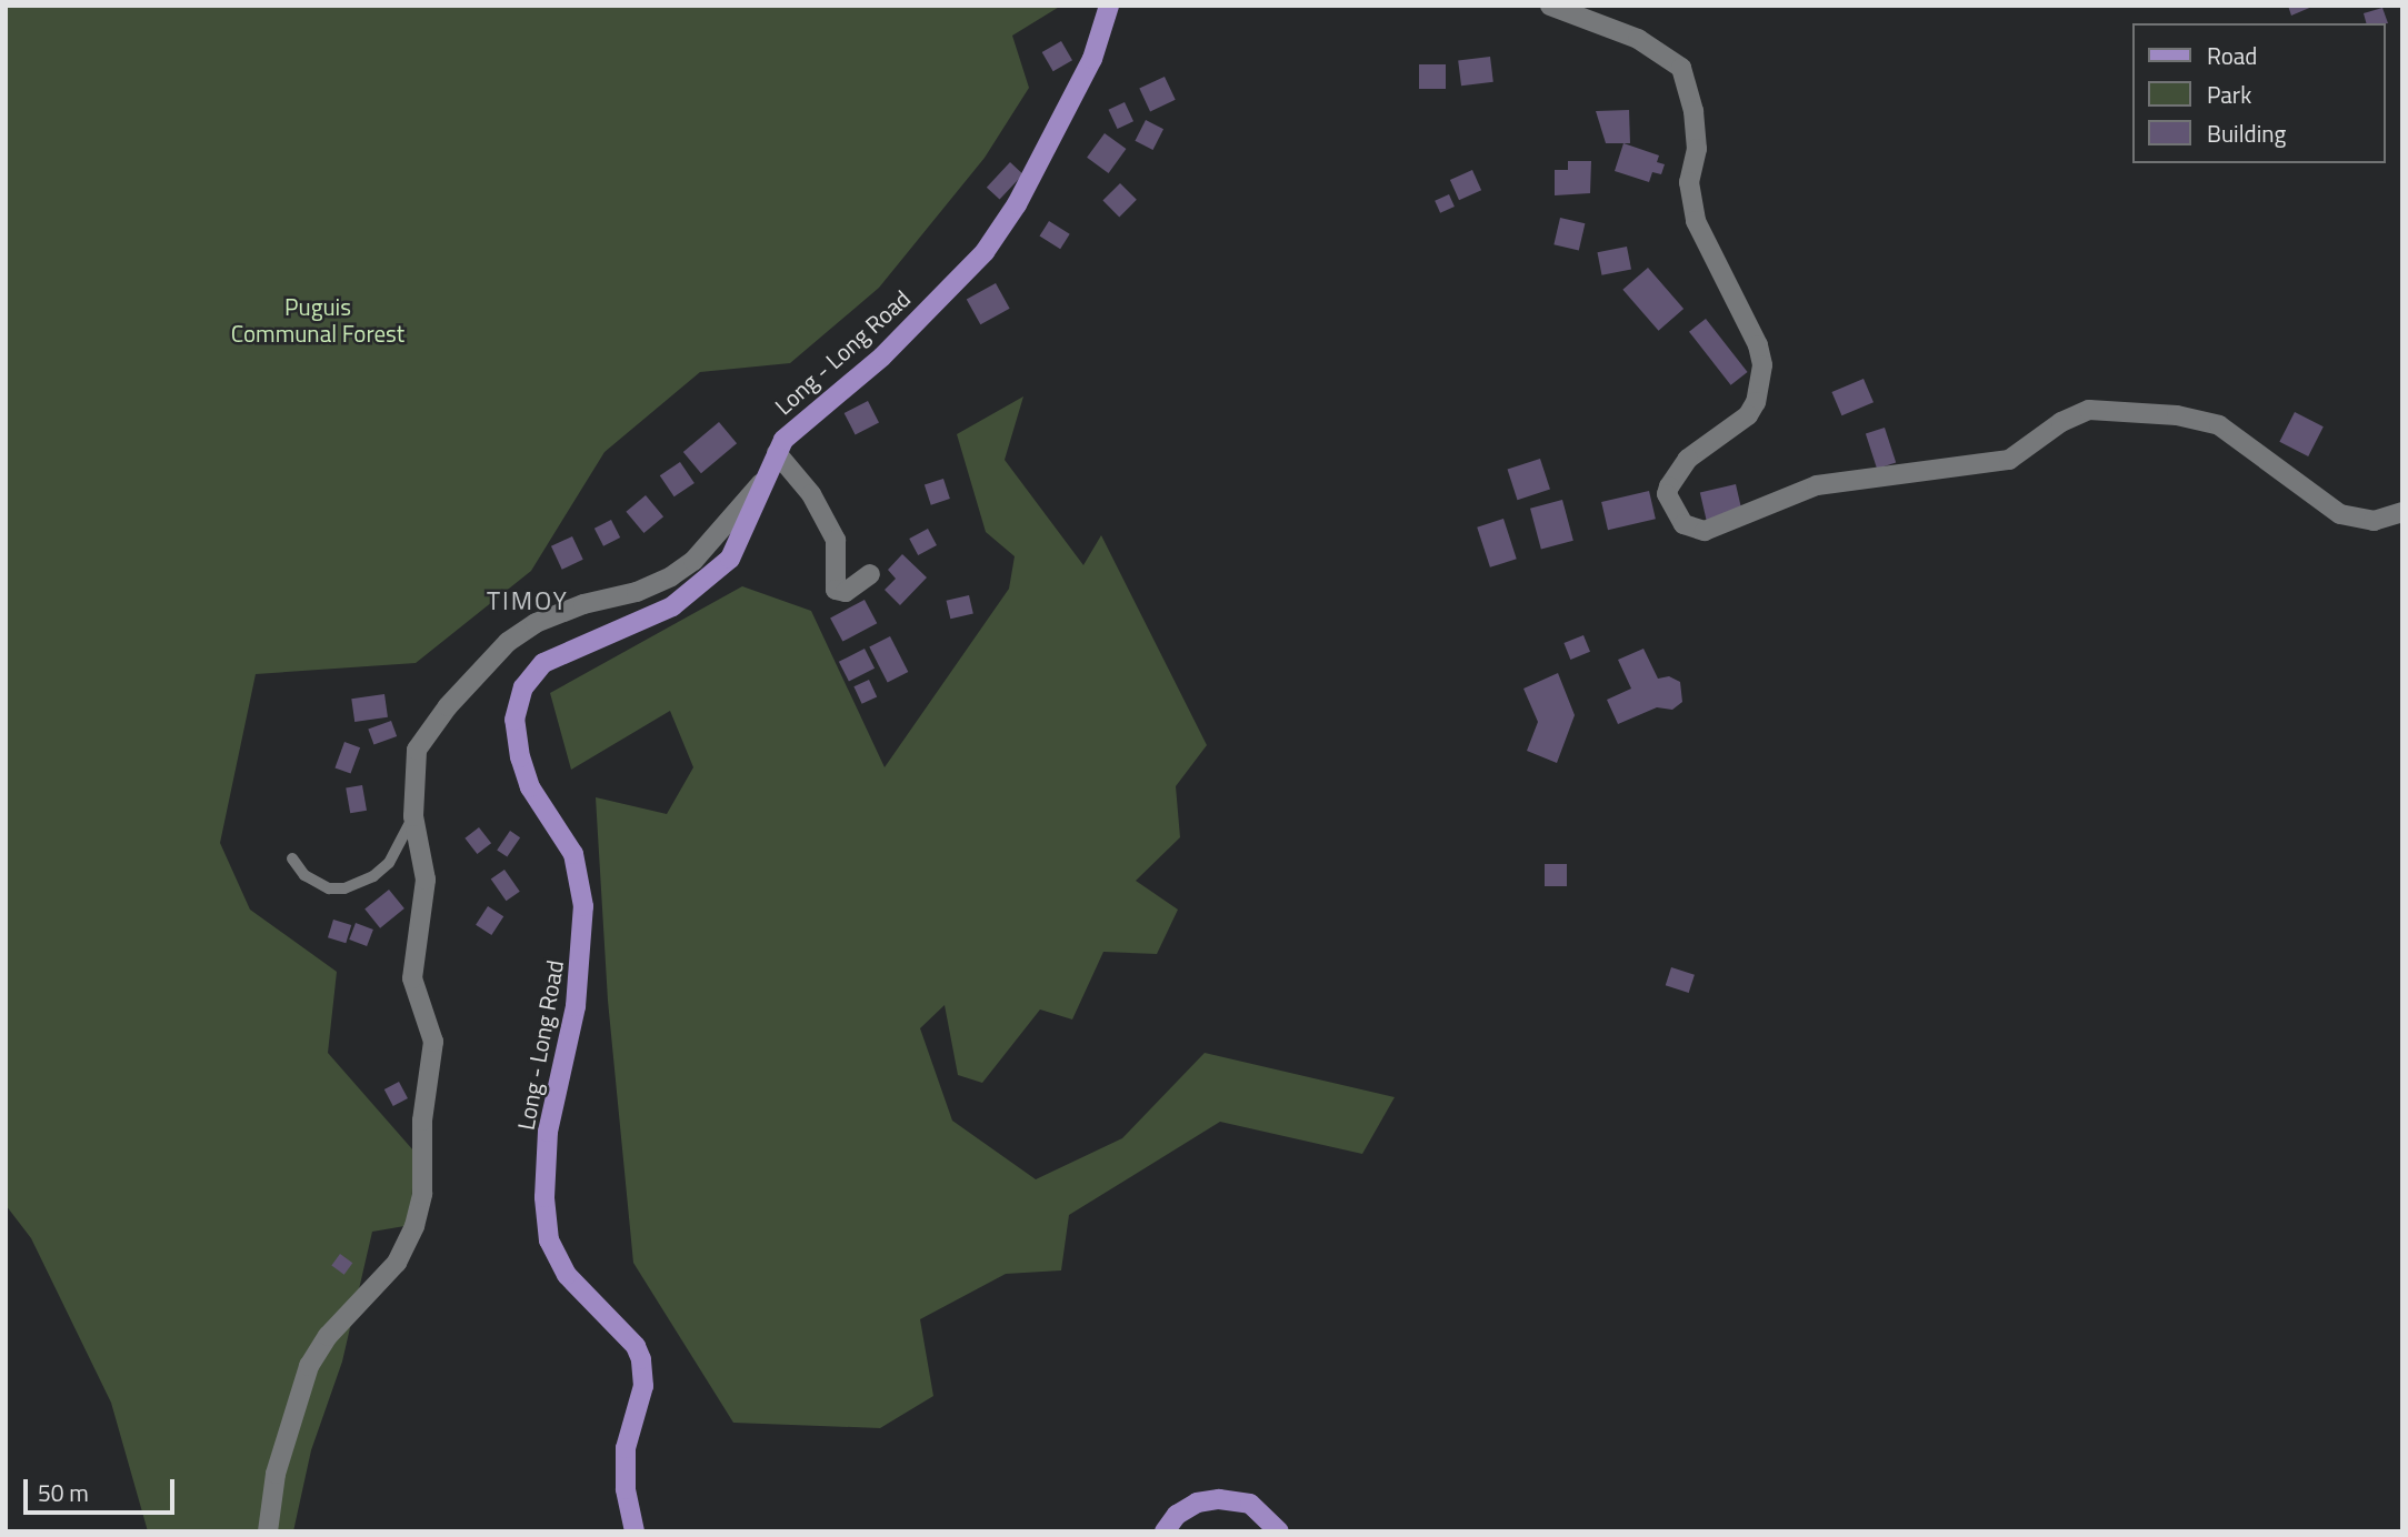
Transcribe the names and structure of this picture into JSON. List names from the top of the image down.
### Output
{
  "streets": {
    "main road": ["Long - Long Road"]
  },
  "districts": ["TIMOY"],
  "parks": ["Puguis Communal Forest"],
  "legend": ["Road", "Park", "Building"],
  "scale_bar": "50 m"
}
